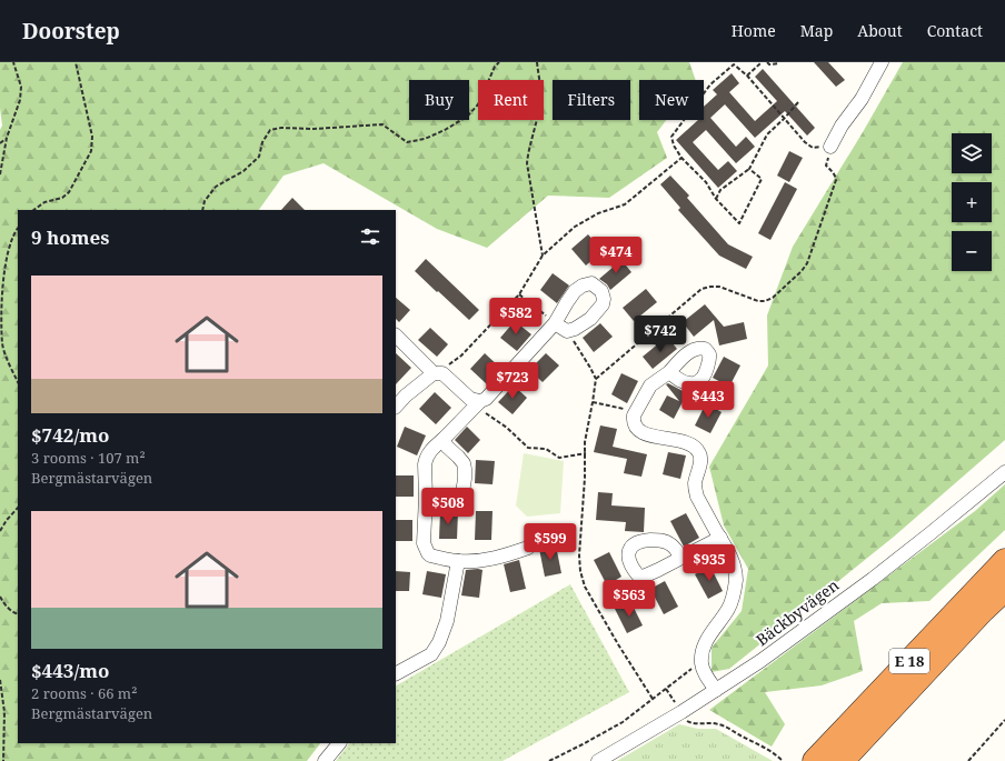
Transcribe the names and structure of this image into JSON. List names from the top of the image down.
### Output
{
  "streets": {
    "highway": ["E 18"],
    "street": ["Bäckbyvägen"]
  },
  "page": {
    "header": "Doorstep",
    "nav": [
      "Home",
      "Map",
      "About",
      "Contact"
    ],
    "chip": [
      "Buy",
      "Rent",
      "Filters",
      "New"
    ],
    "map_buttons": ["+", "−"],
    "heading": "9 homes",
    "price": [
      "$474",
      "$582",
      "$742",
      "$723",
      "$443",
      "$508",
      "$599",
      "$935",
      "$563"
    ],
    "list": [
      {
        "name": "$742/mo",
        "note": "3 rooms · 107 m² · Bergmästarvägen"
      },
      {
        "name": "$443/mo",
        "note": "2 rooms · 66 m² · Bergmästarvägen"
      }
    ]
  }
}
